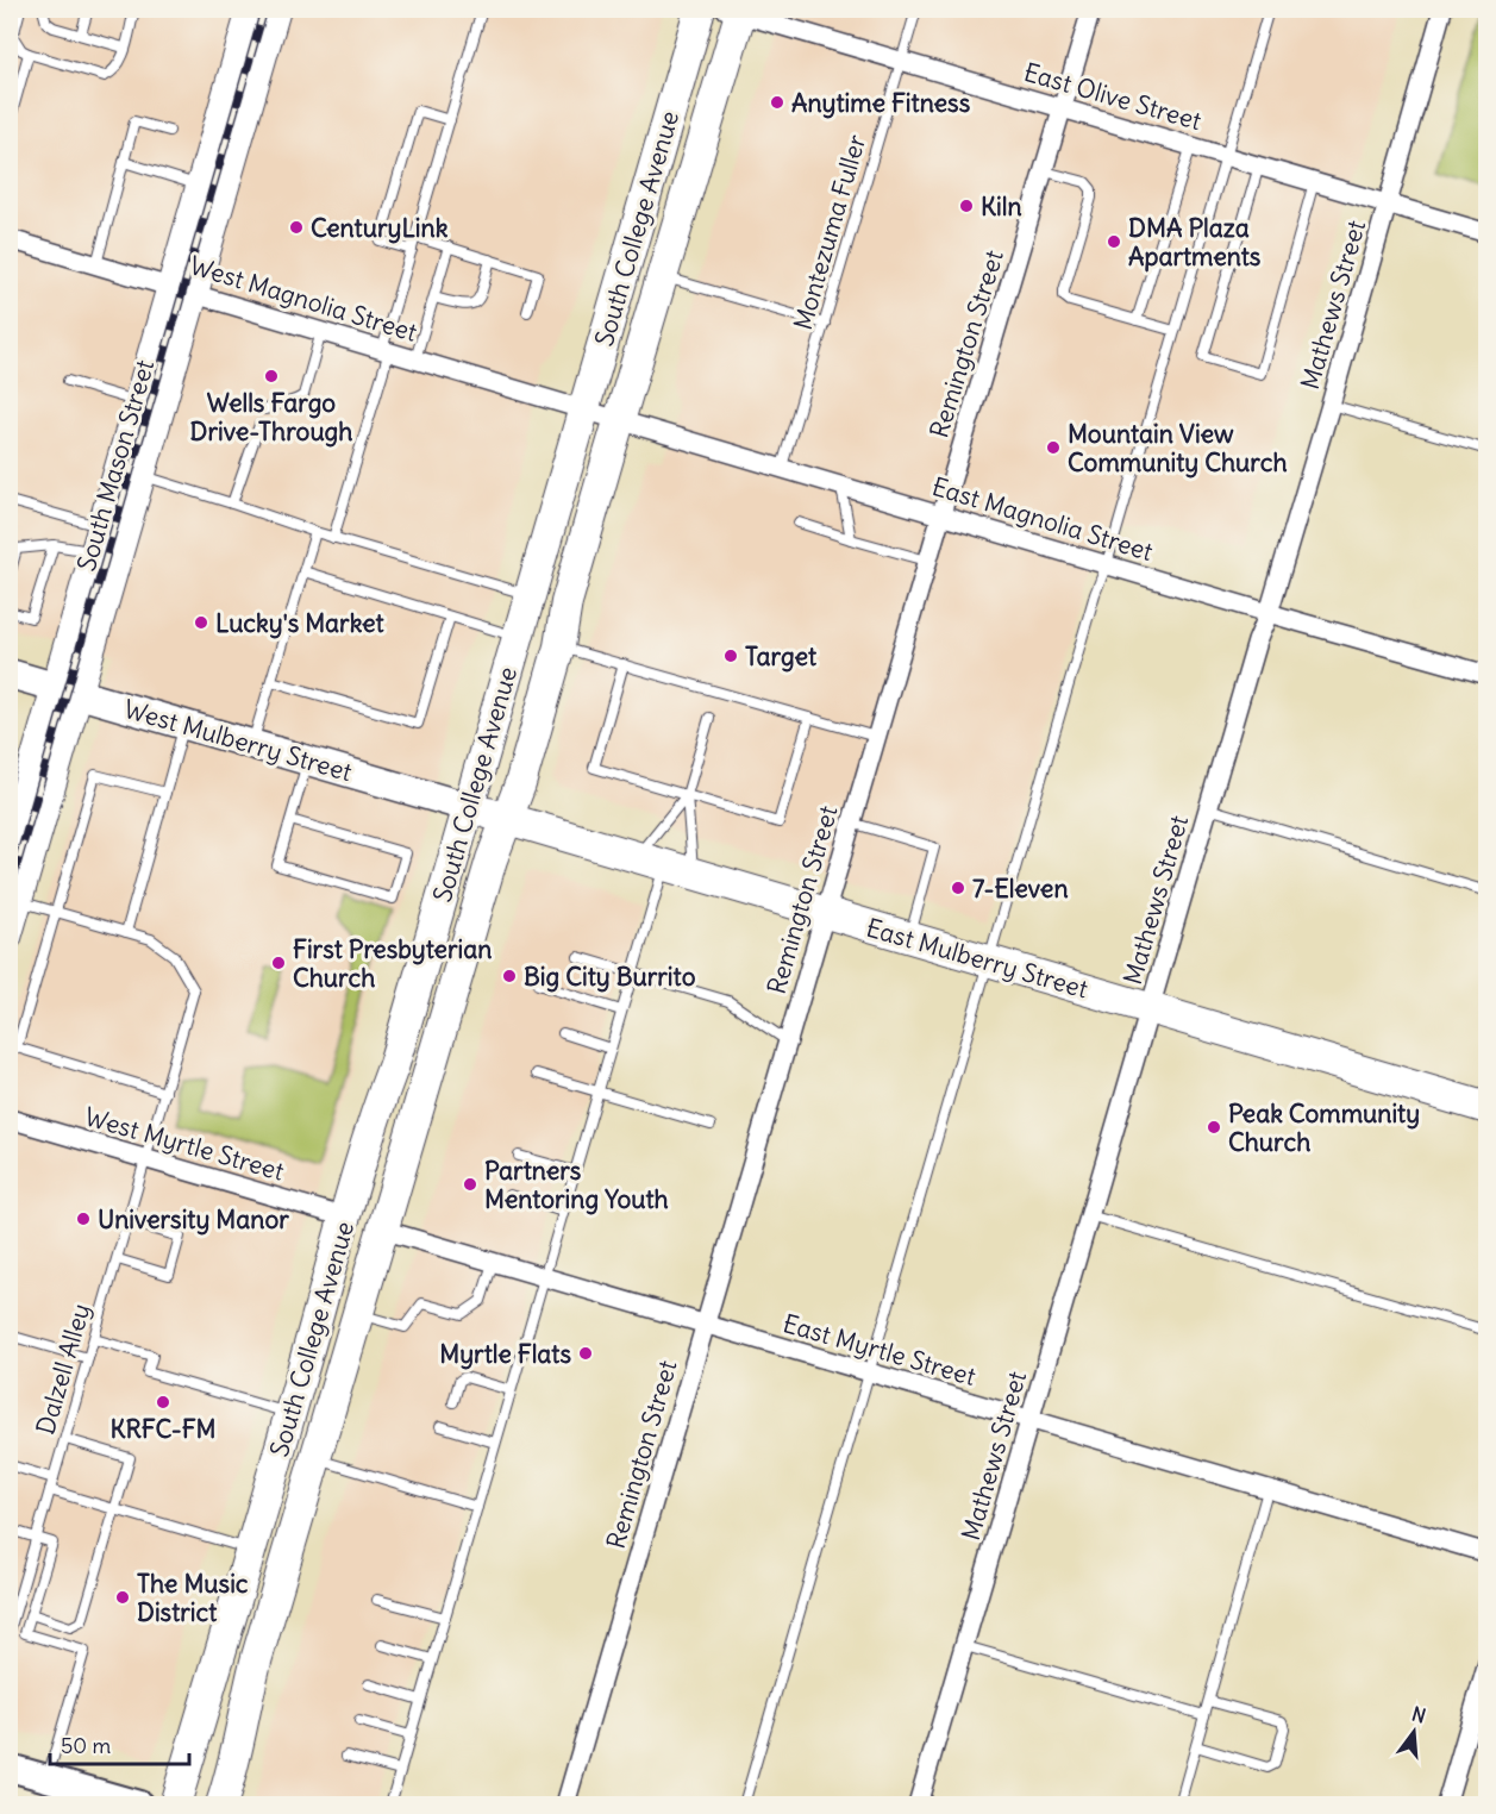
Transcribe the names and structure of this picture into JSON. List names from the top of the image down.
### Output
{
  "streets": {
    "highway": ["South College Avenue", "East Mulberry Street"],
    "main road": ["West Mulberry Street"],
    "street": [
      "East Olive Street",
      "West Magnolia Street",
      "Mathews Street",
      "Remington Street",
      "South Mason Street",
      "East Magnolia Street",
      "West Myrtle Street",
      "East Myrtle Street"
    ],
    "lane": ["Montezuma Fuller", "Dalzell Alley"]
  },
  "crossings": [
    ["East Olive Street", "South College Avenue"],
    ["East Olive Street", "Montezuma Fuller"],
    ["East Olive Street", "Mathews Street"],
    ["East Olive Street", "Remington Street"],
    ["South College Avenue", "West Magnolia Street"],
    ["South College Avenue", "East Magnolia Street"],
    ["South College Avenue", "West Mulberry Street"],
    ["South College Avenue", "East Mulberry Street"],
    ["South College Avenue", "West Myrtle Street"],
    ["South College Avenue", "East Myrtle Street"],
    ["Montezuma Fuller", "East Magnolia Street"],
    ["West Magnolia Street", "South Mason Street"],
    ["West Magnolia Street", "East Magnolia Street"],
    ["Mathews Street", "East Magnolia Street"],
    ["Mathews Street", "East Mulberry Street"],
    ["Mathews Street", "East Myrtle Street"],
    ["Remington Street", "East Magnolia Street"],
    ["Remington Street", "East Mulberry Street"],
    ["Remington Street", "East Myrtle Street"],
    ["South Mason Street", "West Mulberry Street"],
    ["South Mason Street", "Dalzell Alley"],
    ["West Mulberry Street", "East Mulberry Street"],
    ["West Myrtle Street", "Dalzell Alley"]
  ],
  "places": [
    "Anytime Fitness",
    "Kiln",
    "CenturyLink",
    "DMA Plaza Apartments",
    "Wells Fargo Drive-Through",
    "Mountain View Community Church",
    "Lucky's Market",
    "Target",
    "7-Eleven",
    "First Presbyterian Church",
    "Big City Burrito",
    "Peak Community Church",
    "Partners Mentoring Youth",
    "University Manor",
    "Myrtle Flats",
    "KRFC-FM",
    "The Music District"
  ],
  "scale_bar": "50 m",
  "north": "top"
}
